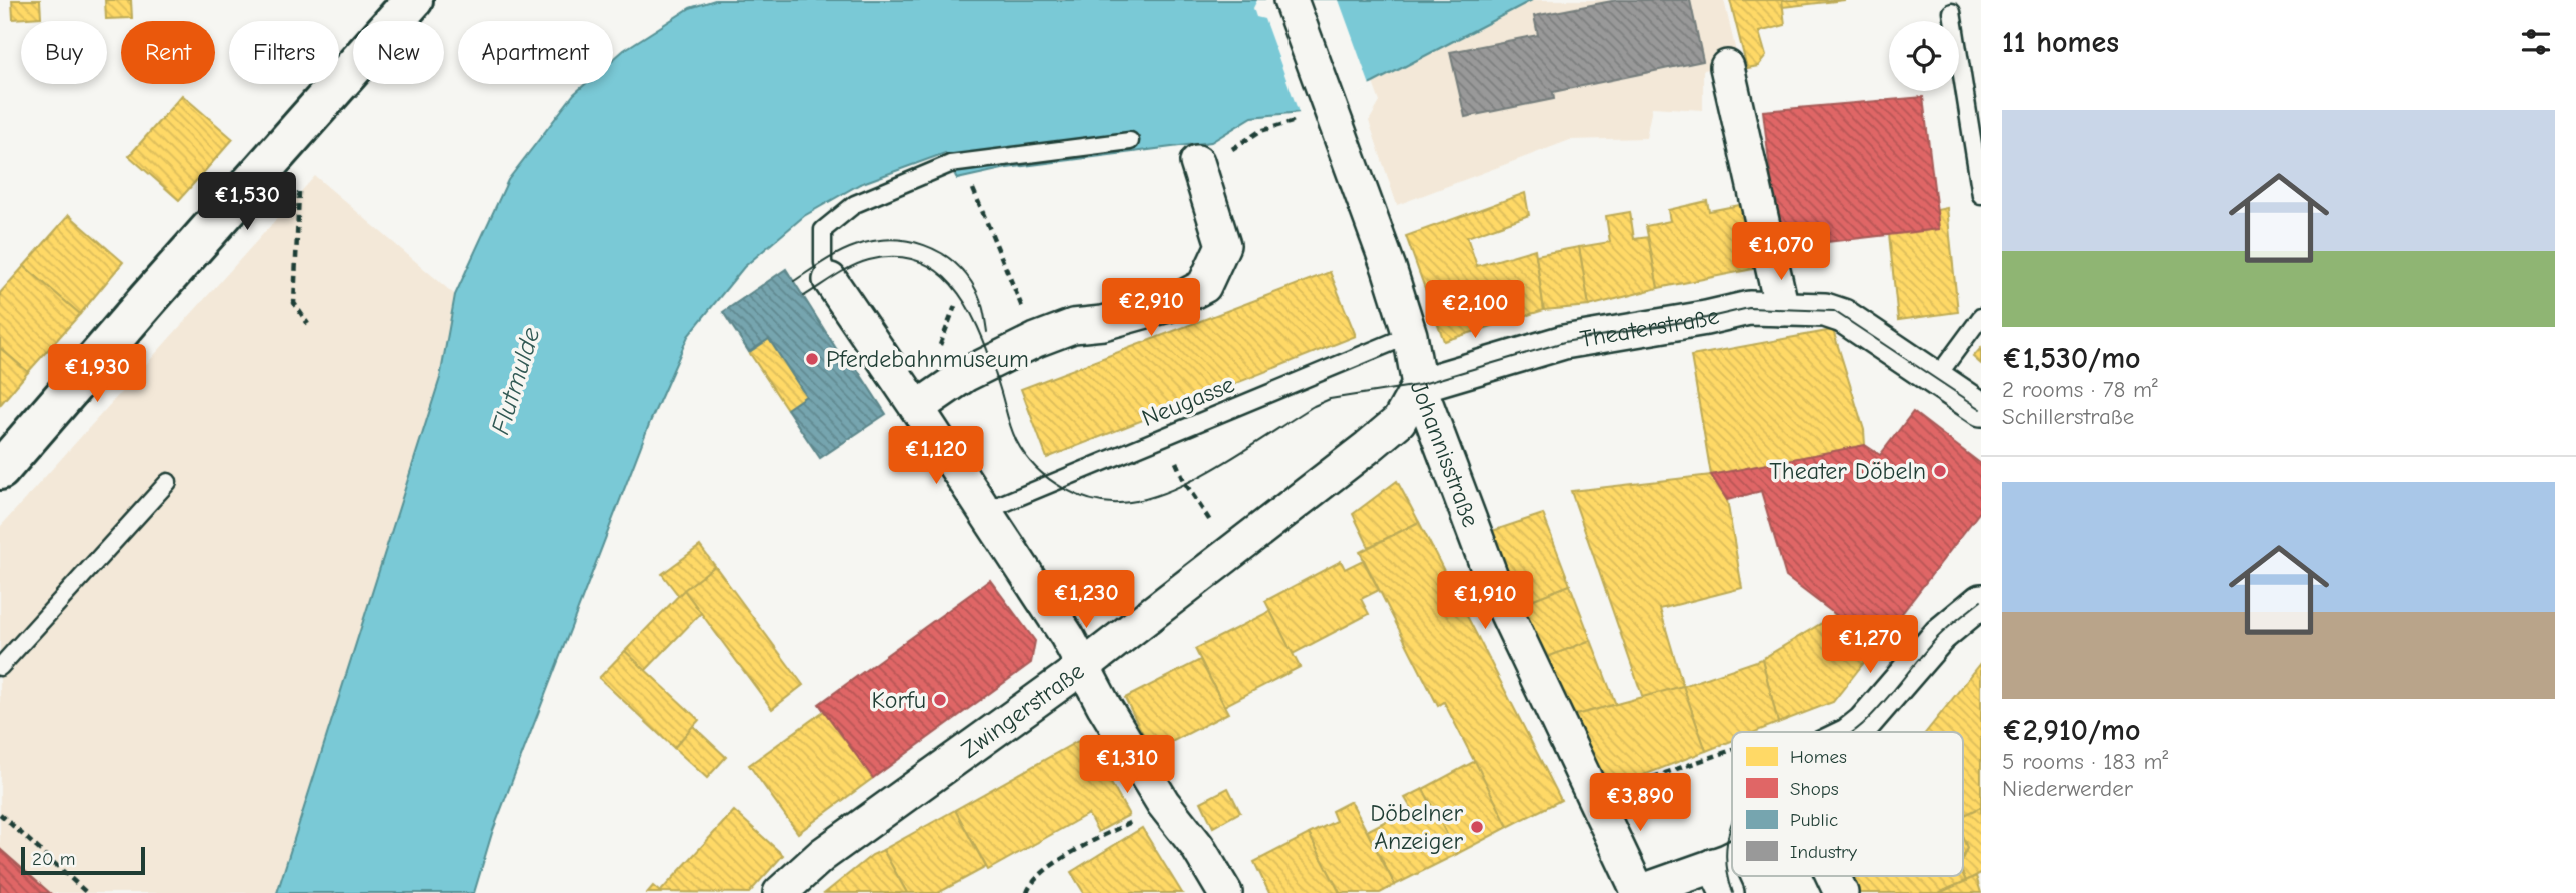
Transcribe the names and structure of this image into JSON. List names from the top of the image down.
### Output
{
  "streets": {
    "street": ["Theaterstraße", "Johannisstraße", "Zwingerstraße"],
    "lane": ["Neugasse"]
  },
  "crossings": [
    ["Theaterstraße", "Johannisstraße"],
    ["Theaterstraße", "Zwingerstraße"],
    ["Neugasse", "Johannisstraße"],
    ["Johannisstraße", "Zwingerstraße"]
  ],
  "water": ["Flutmulde"],
  "places": [
    "Pferdebahnmuseum",
    "Theater Döbeln",
    "Korfu",
    "Döbelner Anzeiger"
  ],
  "legend": [
    "Homes",
    "Shops",
    "Public",
    "Industry"
  ],
  "scale_bar": "20 m",
  "page": {
    "heading": "11 homes",
    "chip": [
      "Buy",
      "Rent",
      "Filters",
      "New",
      "Apartment"
    ],
    "list": [
      {
        "name": "€1,530/mo",
        "note": "2 rooms · 78 m² · Schillerstraße"
      },
      {
        "name": "€2,910/mo",
        "note": "5 rooms · 183 m² · Niederwerder"
      }
    ],
    "price": [
      "€1,530",
      "€1,070",
      "€2,910",
      "€2,100",
      "€1,930",
      "€1,120",
      "€1,230",
      "€1,910",
      "€1,270",
      "€1,310",
      "€3,890"
    ],
    "scale": "20 m"
  }
}
